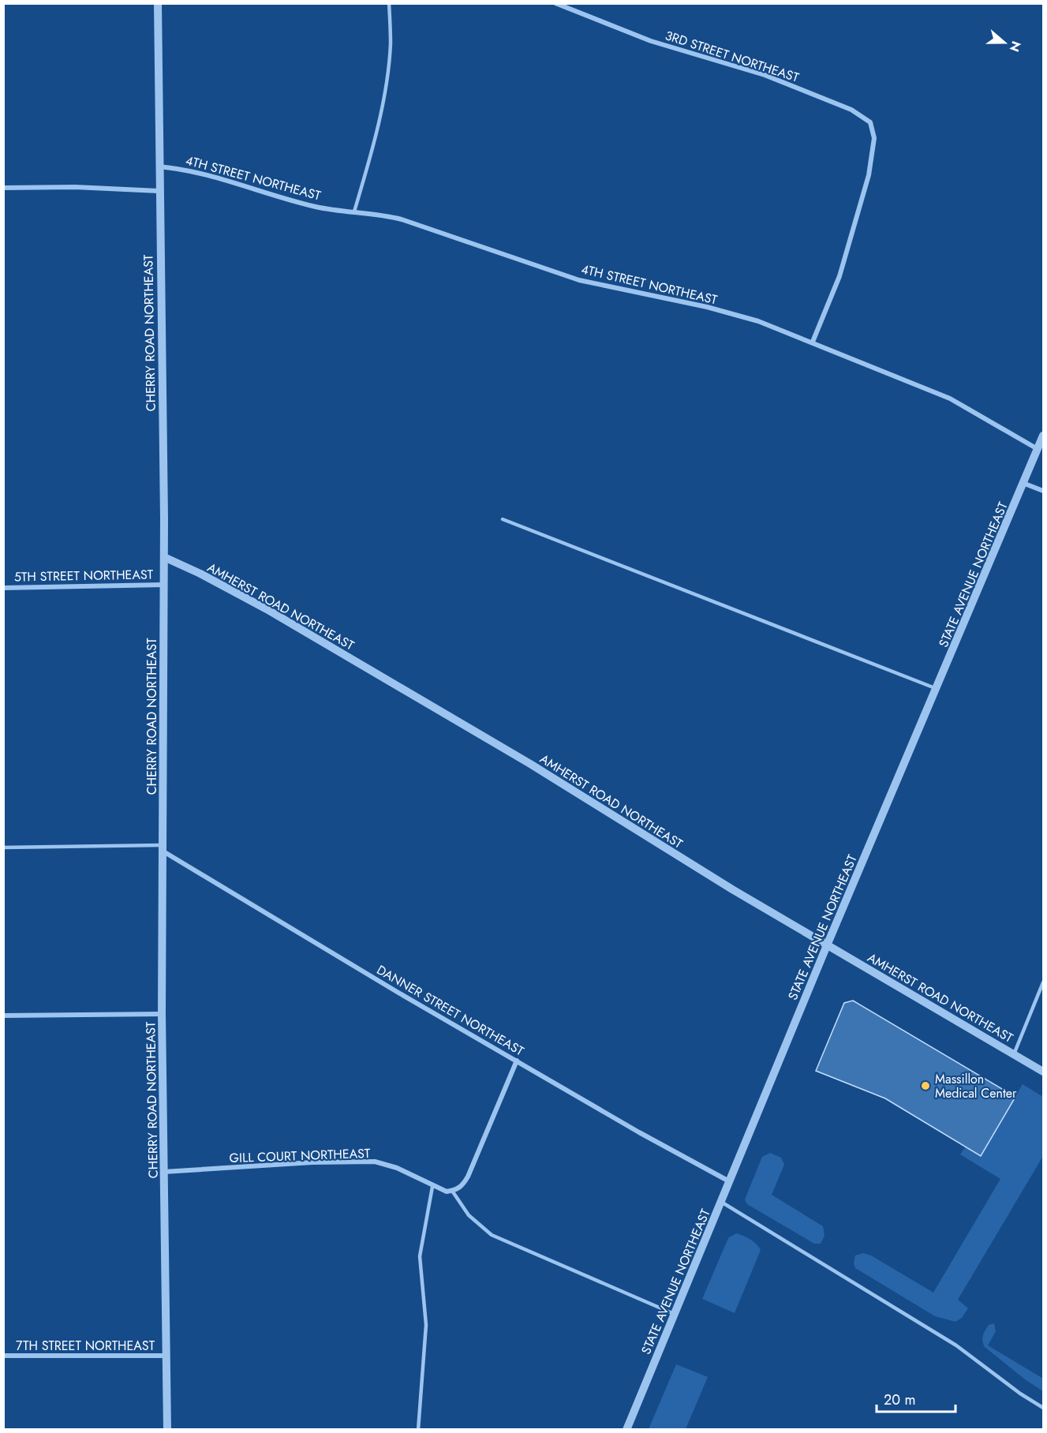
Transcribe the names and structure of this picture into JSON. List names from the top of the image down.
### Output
{
  "streets": {
    "street": [
      "3RD STREET NORTHEAST",
      "4TH STREET NORTHEAST",
      "CHERRY ROAD NORTHEAST",
      "STATE AVENUE NORTHEAST",
      "5TH STREET NORTHEAST",
      "AMHERST ROAD NORTHEAST",
      "DANNER STREET NORTHEAST",
      "GILL COURT NORTHEAST",
      "7TH STREET NORTHEAST"
    ]
  },
  "crossings": [
    ["3RD STREET NORTHEAST", "4TH STREET NORTHEAST"],
    ["4TH STREET NORTHEAST", "CHERRY ROAD NORTHEAST"],
    ["4TH STREET NORTHEAST", "STATE AVENUE NORTHEAST"],
    ["CHERRY ROAD NORTHEAST", "5TH STREET NORTHEAST"],
    ["CHERRY ROAD NORTHEAST", "AMHERST ROAD NORTHEAST"],
    ["CHERRY ROAD NORTHEAST", "DANNER STREET NORTHEAST"],
    ["CHERRY ROAD NORTHEAST", "GILL COURT NORTHEAST"],
    ["CHERRY ROAD NORTHEAST", "7TH STREET NORTHEAST"],
    ["STATE AVENUE NORTHEAST", "AMHERST ROAD NORTHEAST"],
    ["STATE AVENUE NORTHEAST", "DANNER STREET NORTHEAST"]
  ],
  "places": ["Massillon Medical Center"],
  "scale_bar": "20 m",
  "north": "right"
}
